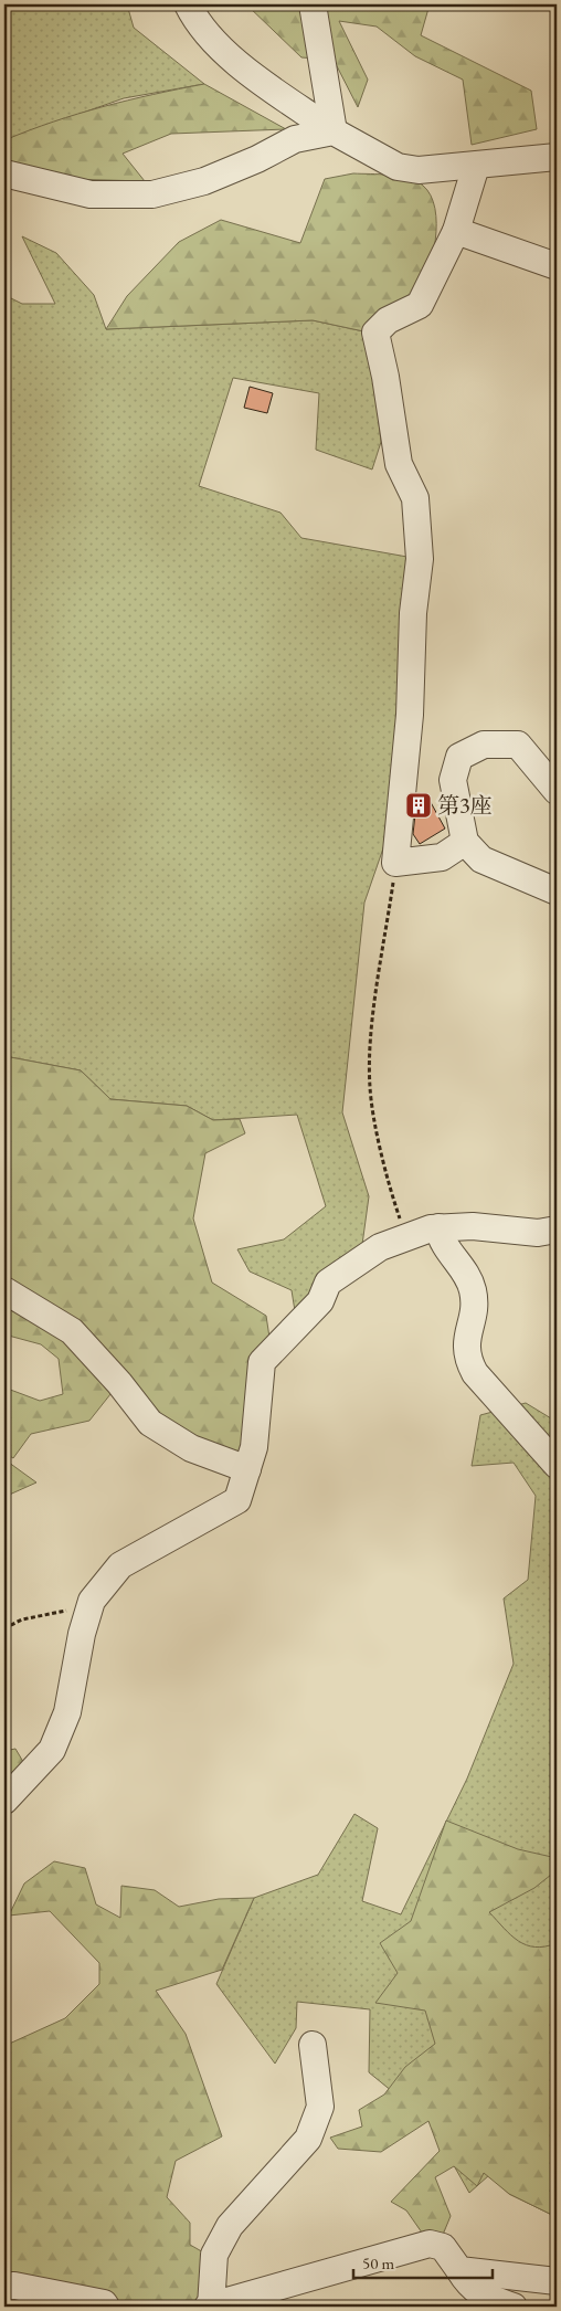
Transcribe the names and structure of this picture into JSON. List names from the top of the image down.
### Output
{
  "places": {
    "building": ["第3座"]
  },
  "scale_bar": "50 m"
}
